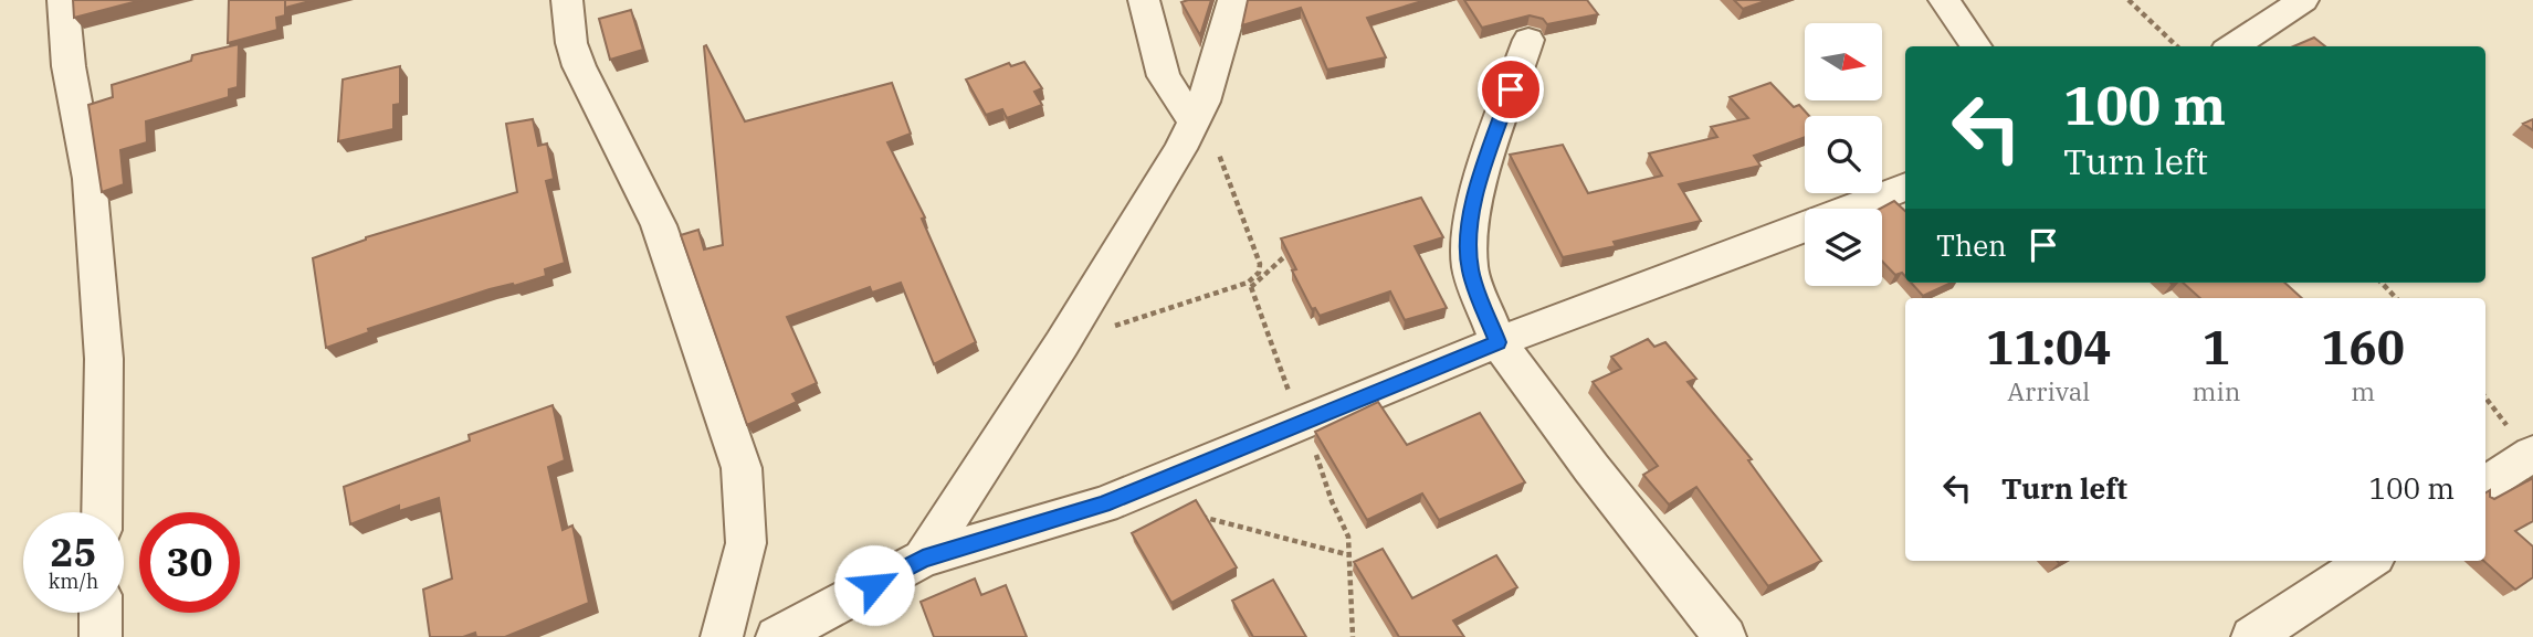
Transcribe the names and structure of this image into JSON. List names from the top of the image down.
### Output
{
  "north": "right",
  "page": {
    "turn": ["100 m", "Turn left"],
    "then": "Then",
    "eta": [
      "11:04",
      "Arrival",
      "1",
      "min",
      "160",
      "m"
    ],
    "list": [
      {
        "name": "Turn left",
        "value": "100 m"
      }
    ],
    "speed": "25 km/h",
    "limit": "30"
  }
}
